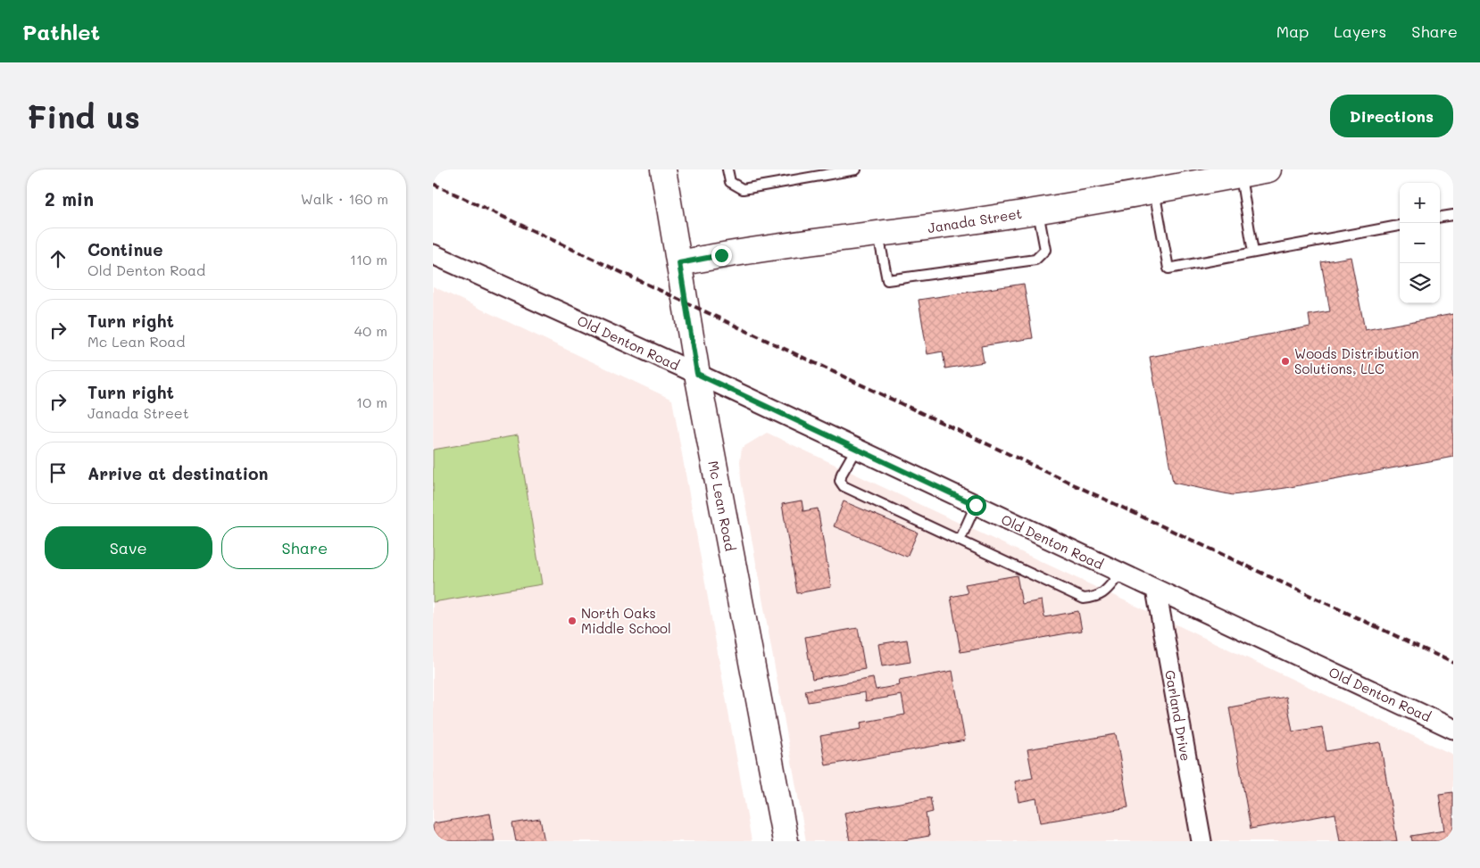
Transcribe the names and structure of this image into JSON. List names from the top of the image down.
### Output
{
  "streets": {
    "main road": ["Janada Street", "Mc Lean Road"],
    "street": ["Old Denton Road", "Garland Drive"]
  },
  "crossings": [
    ["Janada Street", "Mc Lean Road"],
    ["Old Denton Road", "Mc Lean Road"],
    ["Old Denton Road", "Garland Drive"]
  ],
  "places": ["Woods Distribution Solutions, LLC", "North Oaks Middle School"],
  "page": {
    "header": "Pathlet",
    "nav": ["Map", "Layers", "Share"],
    "buttons": [
      "Directions",
      ["Save", "Share"]
    ],
    "title": "Find us",
    "heading": ["2 min", "Walk · 160 m"],
    "map_buttons": ["+", "−"],
    "list": [
      ["Continue", "Old Denton Road", "110 m"],
      ["Turn right", "Mc Lean Road", "40 m"],
      ["Turn right", "Janada Street", "10 m"],
      "Arrive at destination"
    ]
  }
}
